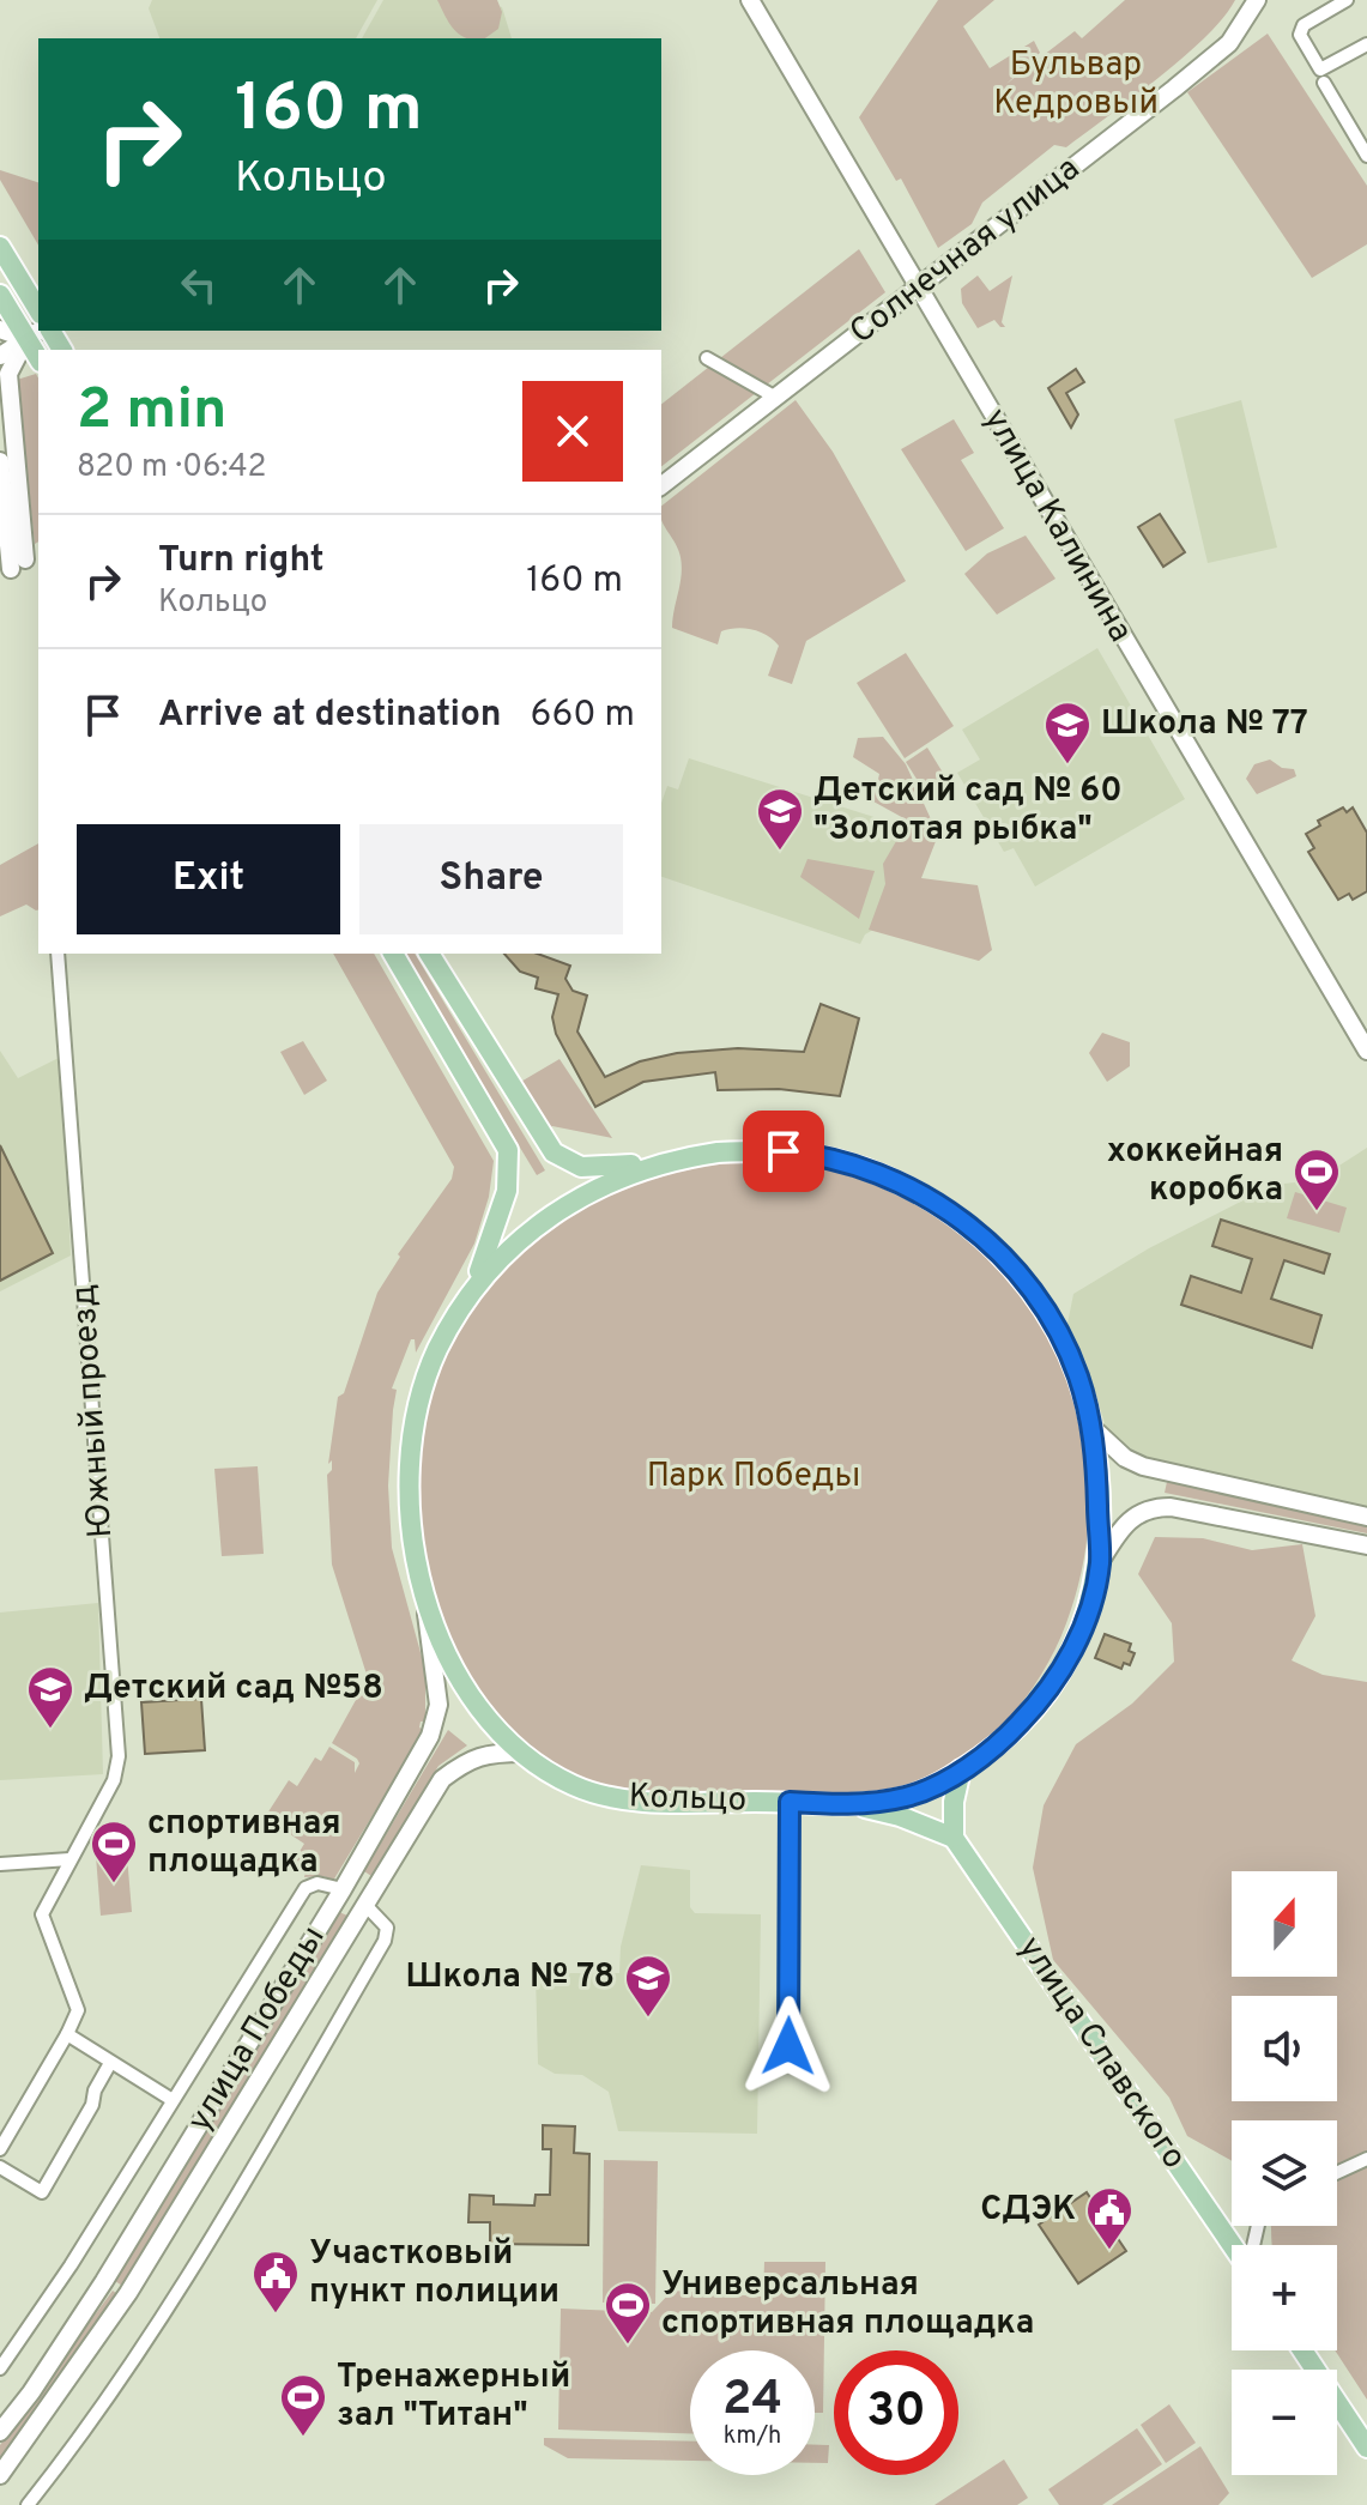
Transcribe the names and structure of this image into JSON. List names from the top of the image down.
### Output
{
  "streets": {
    "main road": [
      "Солнечная улица",
      "улица Калинина",
      "Кольцо",
      "улица Победы",
      "улица Славского"
    ],
    "street": ["Южный проезд"]
  },
  "crossings": [
    ["Солнечная улица", "улица Калинина"],
    ["Кольцо", "улица Победы"]
  ],
  "parks": ["Бульвар Кедровый", "Парк Победы"],
  "places": {
    "school or university": [
      "Школа № 77",
      "Детский сад № 60 \"Золотая рыбка\"",
      "Детский сад №58",
      "Школа № 78"
    ],
    "sports": [
      "хоккейная коробка",
      "спортивная площадка",
      "Универсальная спортивная площадка",
      "Тренажерный зал \"Титан\""
    ],
    "public building": ["СДЭК", "Участковый пункт полиции"]
  },
  "north": "top",
  "page": {
    "turn": ["160 m", "Кольцо"],
    "heading": ["2 min", "820 m · 06:42"],
    "list": [
      {
        "name": "Turn right",
        "note": "Кольцо",
        "value": "160 m"
      },
      {
        "name": "Arrive at destination",
        "value": "660 m"
      }
    ],
    "buttons": ["Exit", "Share"],
    "map_buttons": ["+", "−"],
    "speed": "24 km/h",
    "limit": "30"
  }
}
